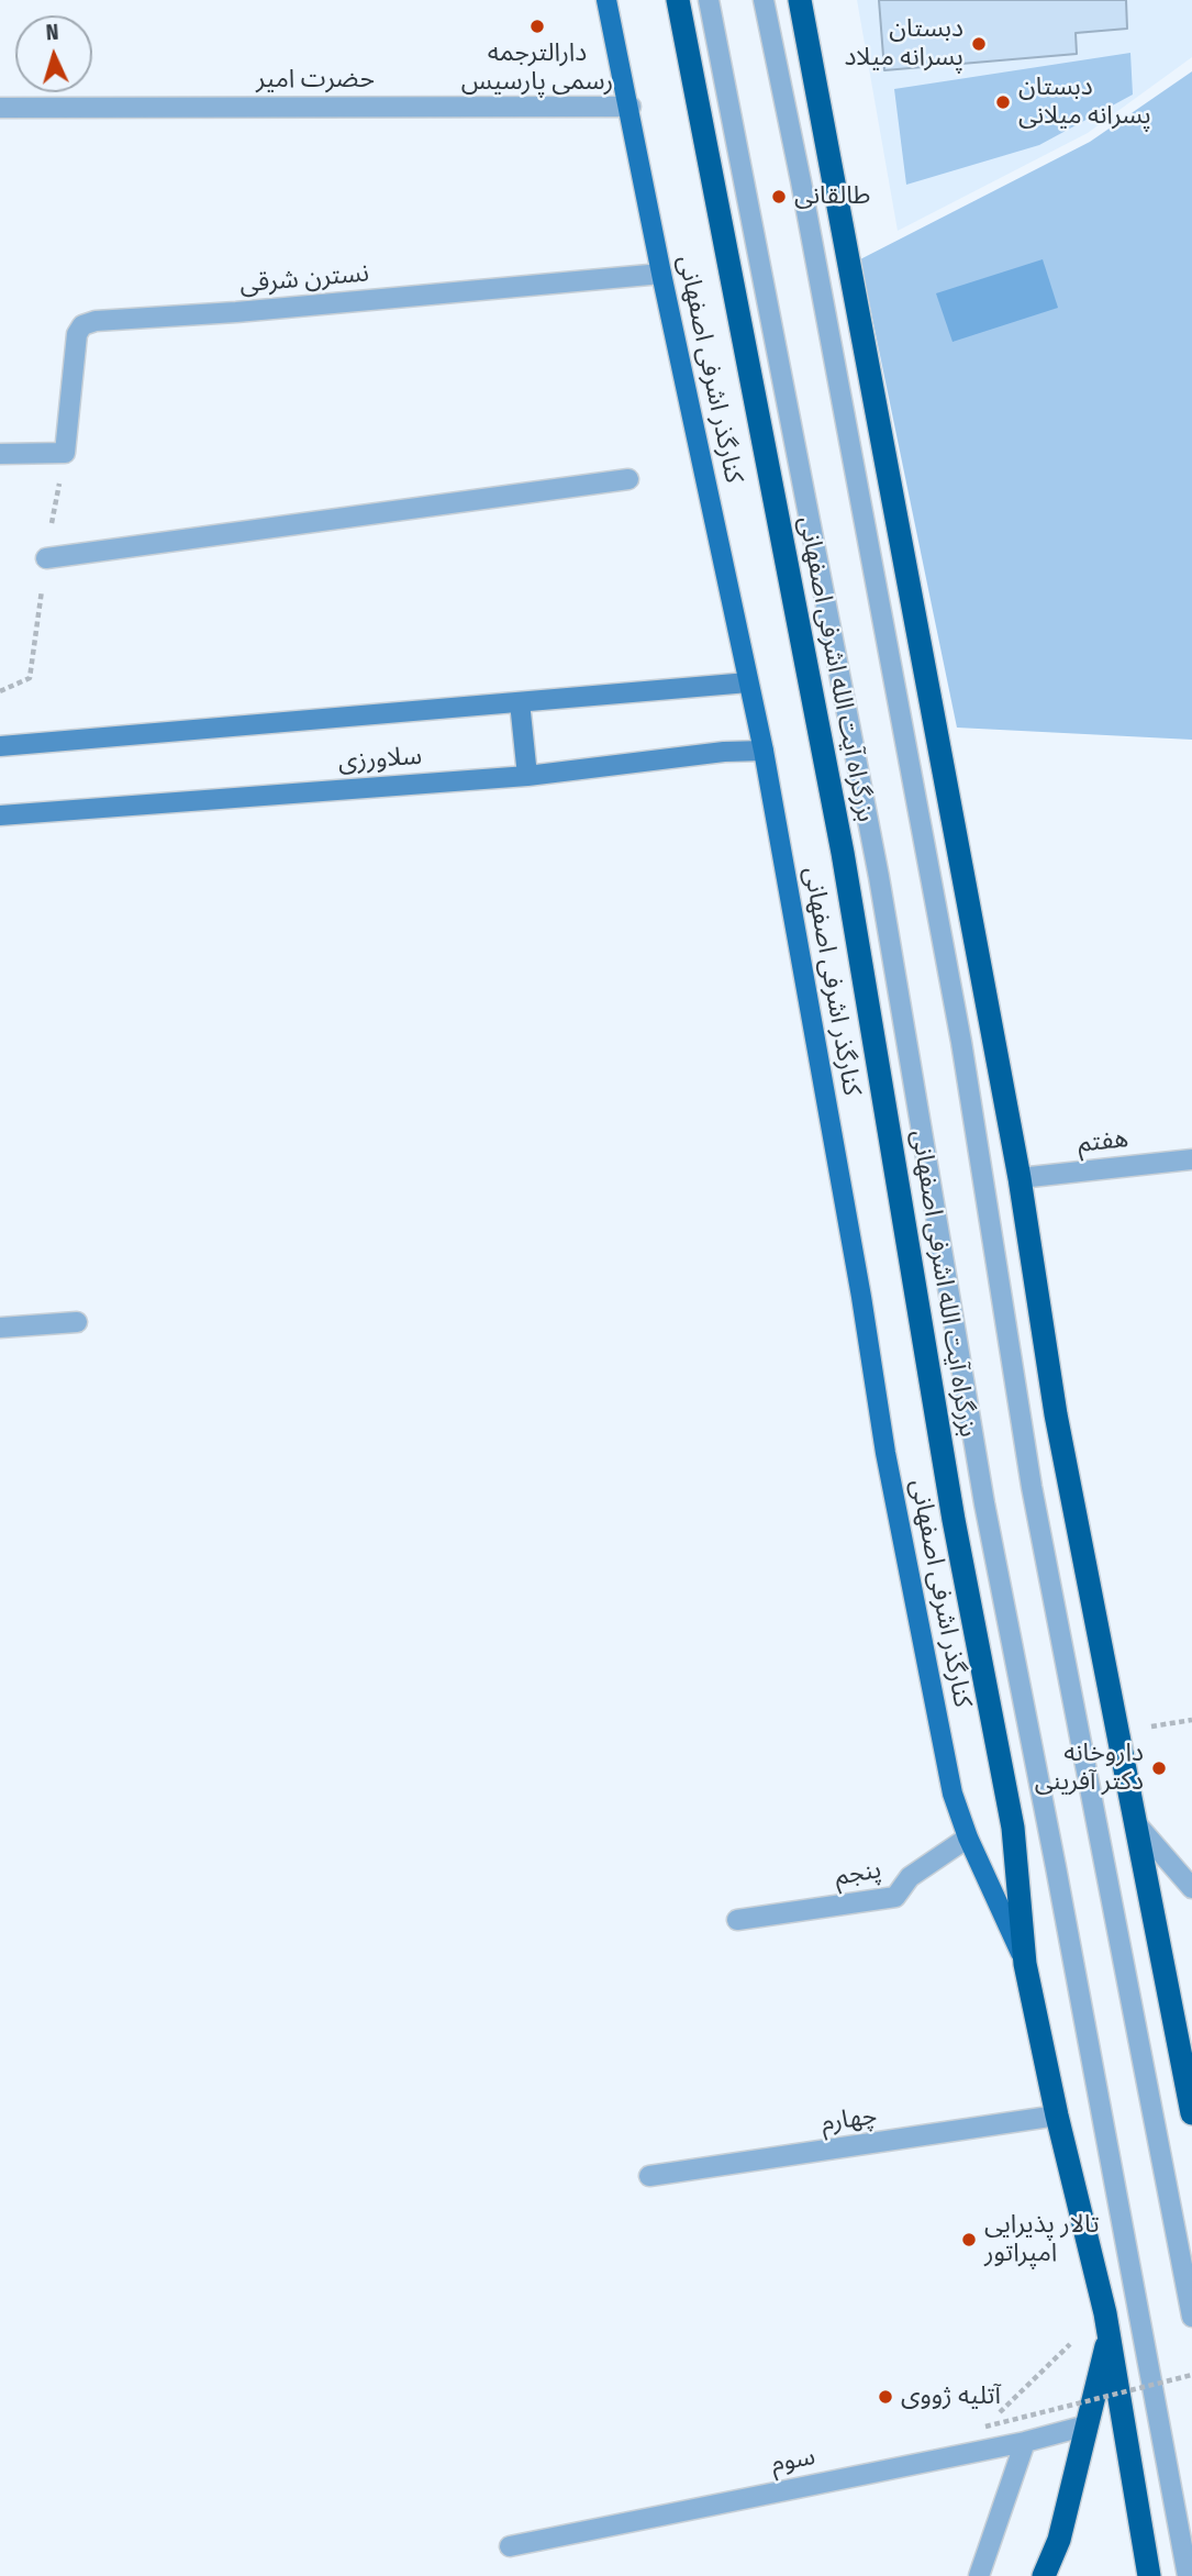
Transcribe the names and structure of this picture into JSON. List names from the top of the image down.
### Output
{
  "streets": {
    "highway": ["بزرگراه آیت الله اشرفی اصفهانی"],
    "main road": ["کنارگذر اشرفی اصفهانی"],
    "street": [
      "حضرت امیر",
      "نسترن شرقی",
      "سلاورزی",
      "هفتم",
      "پنجم",
      "چهارم",
      "سوم"
    ]
  },
  "crossings": [
    ["حضرت امیر", "کنارگذر اشرفی اصفهانی"],
    ["نسترن شرقی", "کنارگذر اشرفی اصفهانی"],
    ["کنارگذر اشرفی اصفهانی", "بزرگراه آیت الله اشرفی اصفهانی"],
    ["کنارگذر اشرفی اصفهانی", "سلاورزی"],
    ["کنارگذر اشرفی اصفهانی", "پنجم"],
    ["بزرگراه آیت الله اشرفی اصفهانی", "چهارم"]
  ],
  "places": [
    "دارالترجمه رسمی پارسیس",
    "دبستان پسرانه میلاد",
    "دبستان پسرانه میلانی",
    "طالقانی",
    "داروخانه دکتر آفرینی",
    "تالار پذیرایی امپراتور",
    "آتلیه ژووی"
  ],
  "north": "top"
}
